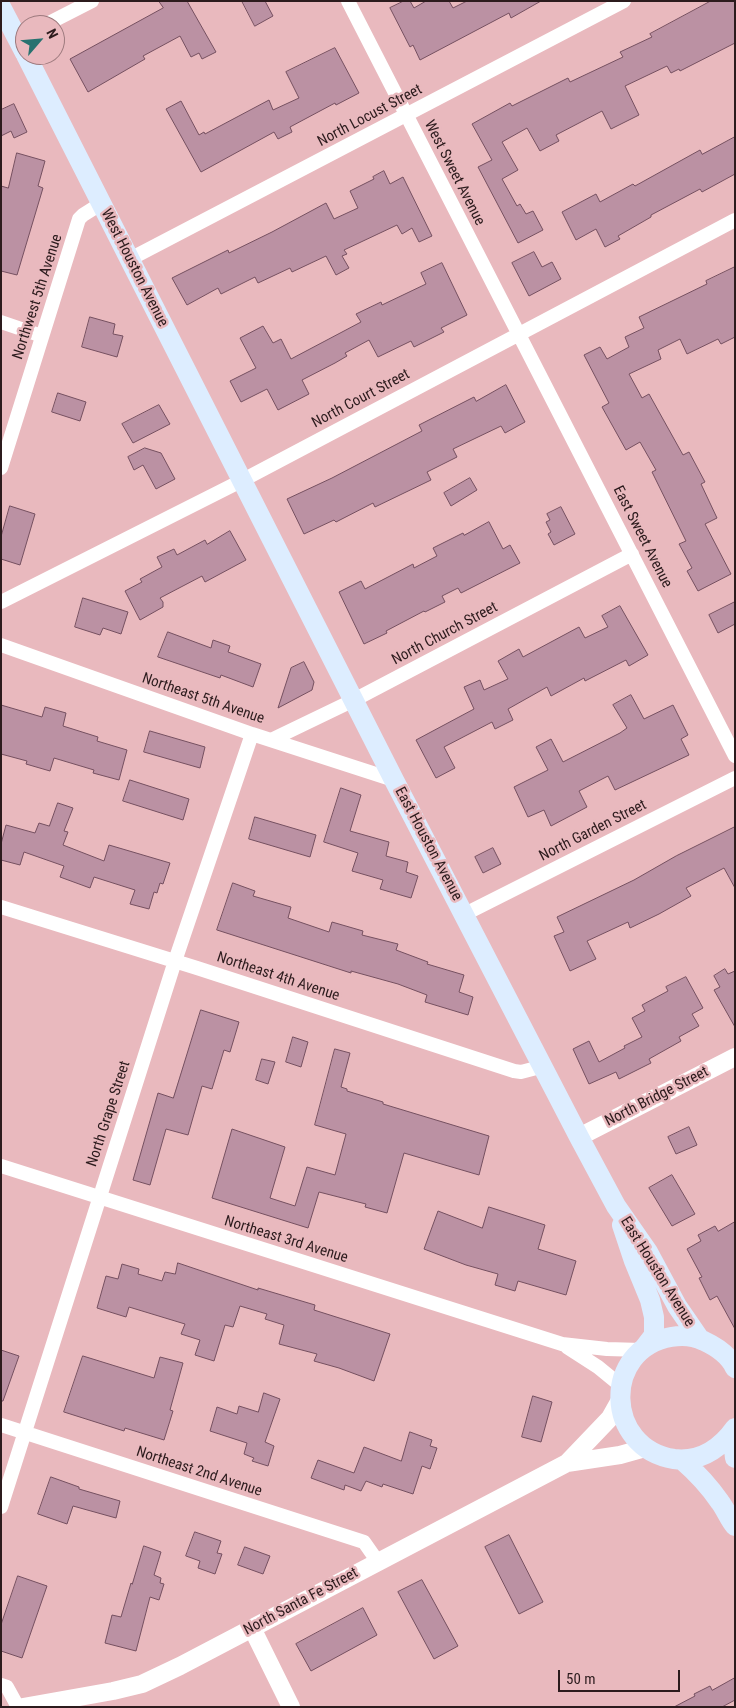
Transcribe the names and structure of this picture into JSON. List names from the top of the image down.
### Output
{
  "streets": {
    "main road": ["West Houston Avenue", "East Houston Avenue"],
    "street": [
      "North Locust Street",
      "West Sweet Avenue",
      "Northwest 5th Avenue",
      "North Court Street",
      "East Sweet Avenue",
      "North Church Street",
      "Northeast 5th Avenue",
      "North Garden Street",
      "Northeast 4th Avenue",
      "North Bridge Street",
      "North Grape Street",
      "Northeast 3rd Avenue",
      "Northeast 2nd Avenue",
      "North Santa Fe Street"
    ]
  },
  "crossings": [
    ["North Locust Street", "West Sweet Avenue"],
    ["North Locust Street", "West Houston Avenue"],
    ["West Sweet Avenue", "North Court Street"],
    ["West Sweet Avenue", "East Sweet Avenue"],
    ["West Houston Avenue", "Northwest 5th Avenue"],
    ["West Houston Avenue", "North Court Street"],
    ["West Houston Avenue", "East Houston Avenue"],
    ["North Court Street", "East Sweet Avenue"],
    ["North Court Street", "East Houston Avenue"],
    ["East Sweet Avenue", "North Church Street"],
    ["North Church Street", "Northeast 5th Avenue"],
    ["North Church Street", "East Houston Avenue"],
    ["Northeast 5th Avenue", "East Houston Avenue"],
    ["Northeast 5th Avenue", "North Grape Street"],
    ["North Garden Street", "East Houston Avenue"],
    ["East Houston Avenue", "Northeast 4th Avenue"],
    ["East Houston Avenue", "North Bridge Street"],
    ["East Houston Avenue", "Northeast 3rd Avenue"],
    ["East Houston Avenue", "North Santa Fe Street"],
    ["Northeast 4th Avenue", "North Grape Street"],
    ["North Grape Street", "Northeast 3rd Avenue"],
    ["North Grape Street", "Northeast 2nd Avenue"],
    ["Northeast 3rd Avenue", "North Santa Fe Street"],
    ["Northeast 2nd Avenue", "North Santa Fe Street"]
  ],
  "scale_bar": "50 m",
  "north": "top right"
}
